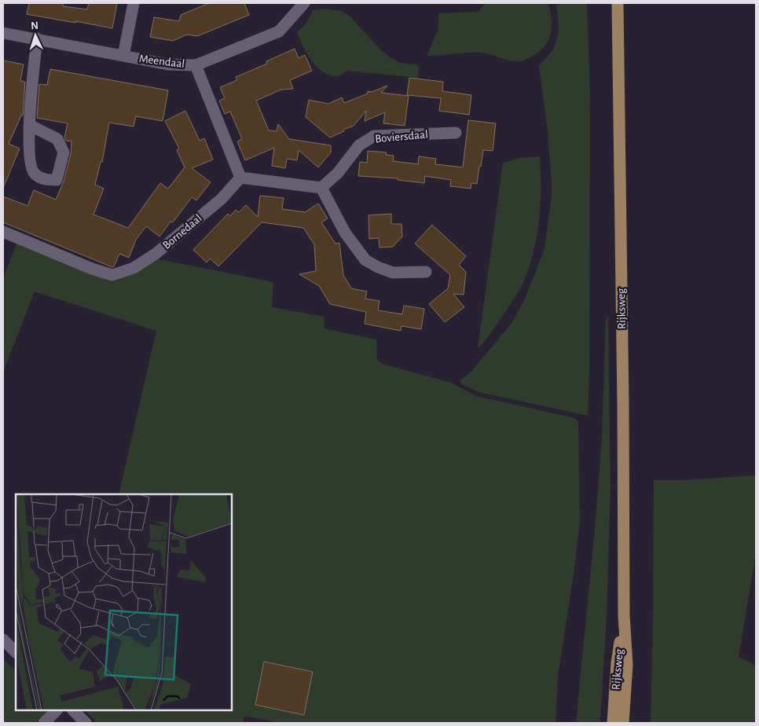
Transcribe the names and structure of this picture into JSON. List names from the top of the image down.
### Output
{
  "streets": {
    "main road": ["Rijksweg"],
    "street": ["Meendaal", "Boviersdaal", "Bornedaal"]
  },
  "north": "top"
}
